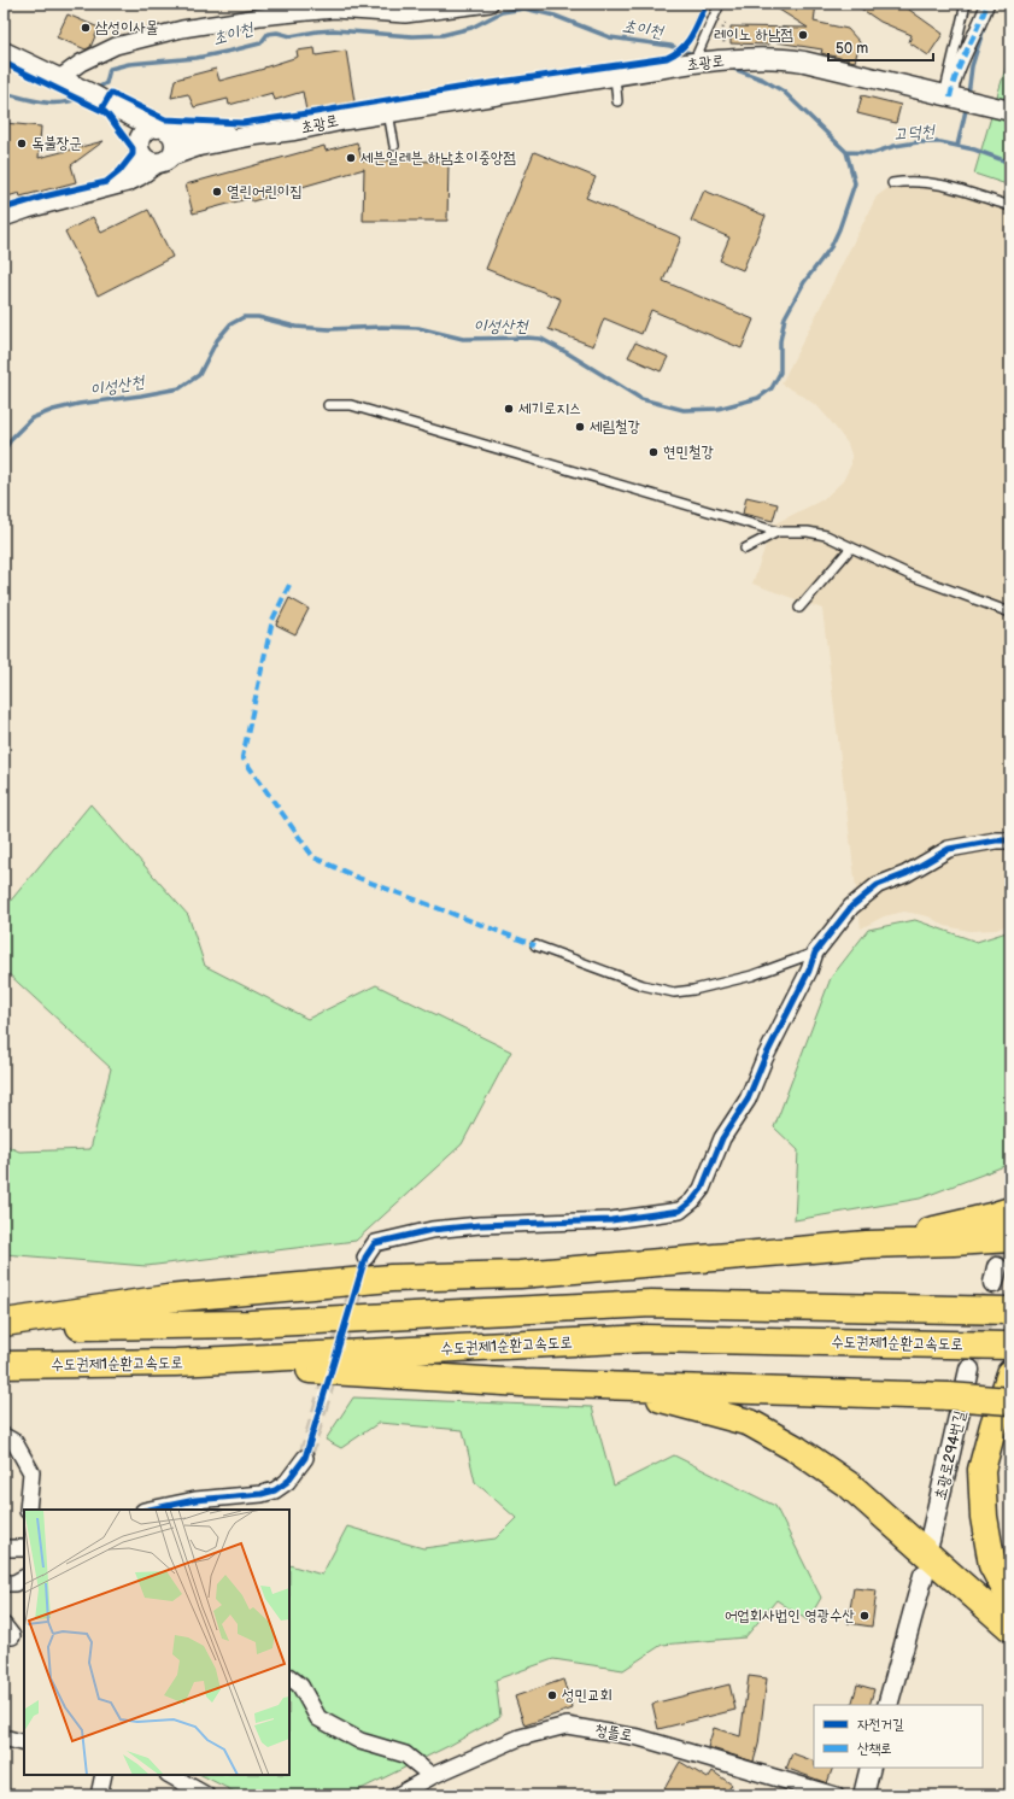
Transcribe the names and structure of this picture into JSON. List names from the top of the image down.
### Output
{
  "streets": {
    "highway": ["수도권제1순환고속도로"],
    "street": ["초광로", "초광로294번길", "청뜰로"]
  },
  "water": ["초이천", "고덕천", "이성산천"],
  "places": [
    "삼성이사몰",
    "레이노 하남점",
    "독불장군",
    "세븐일레븐 하남초이중앙점",
    "열린어린이집",
    "세기로지스",
    "세림철강",
    "현민철강",
    "어업회사법인 영광수산",
    "성민교회"
  ],
  "legend": ["자전거길", "산책로"],
  "scale_bar": "50 m"
}
